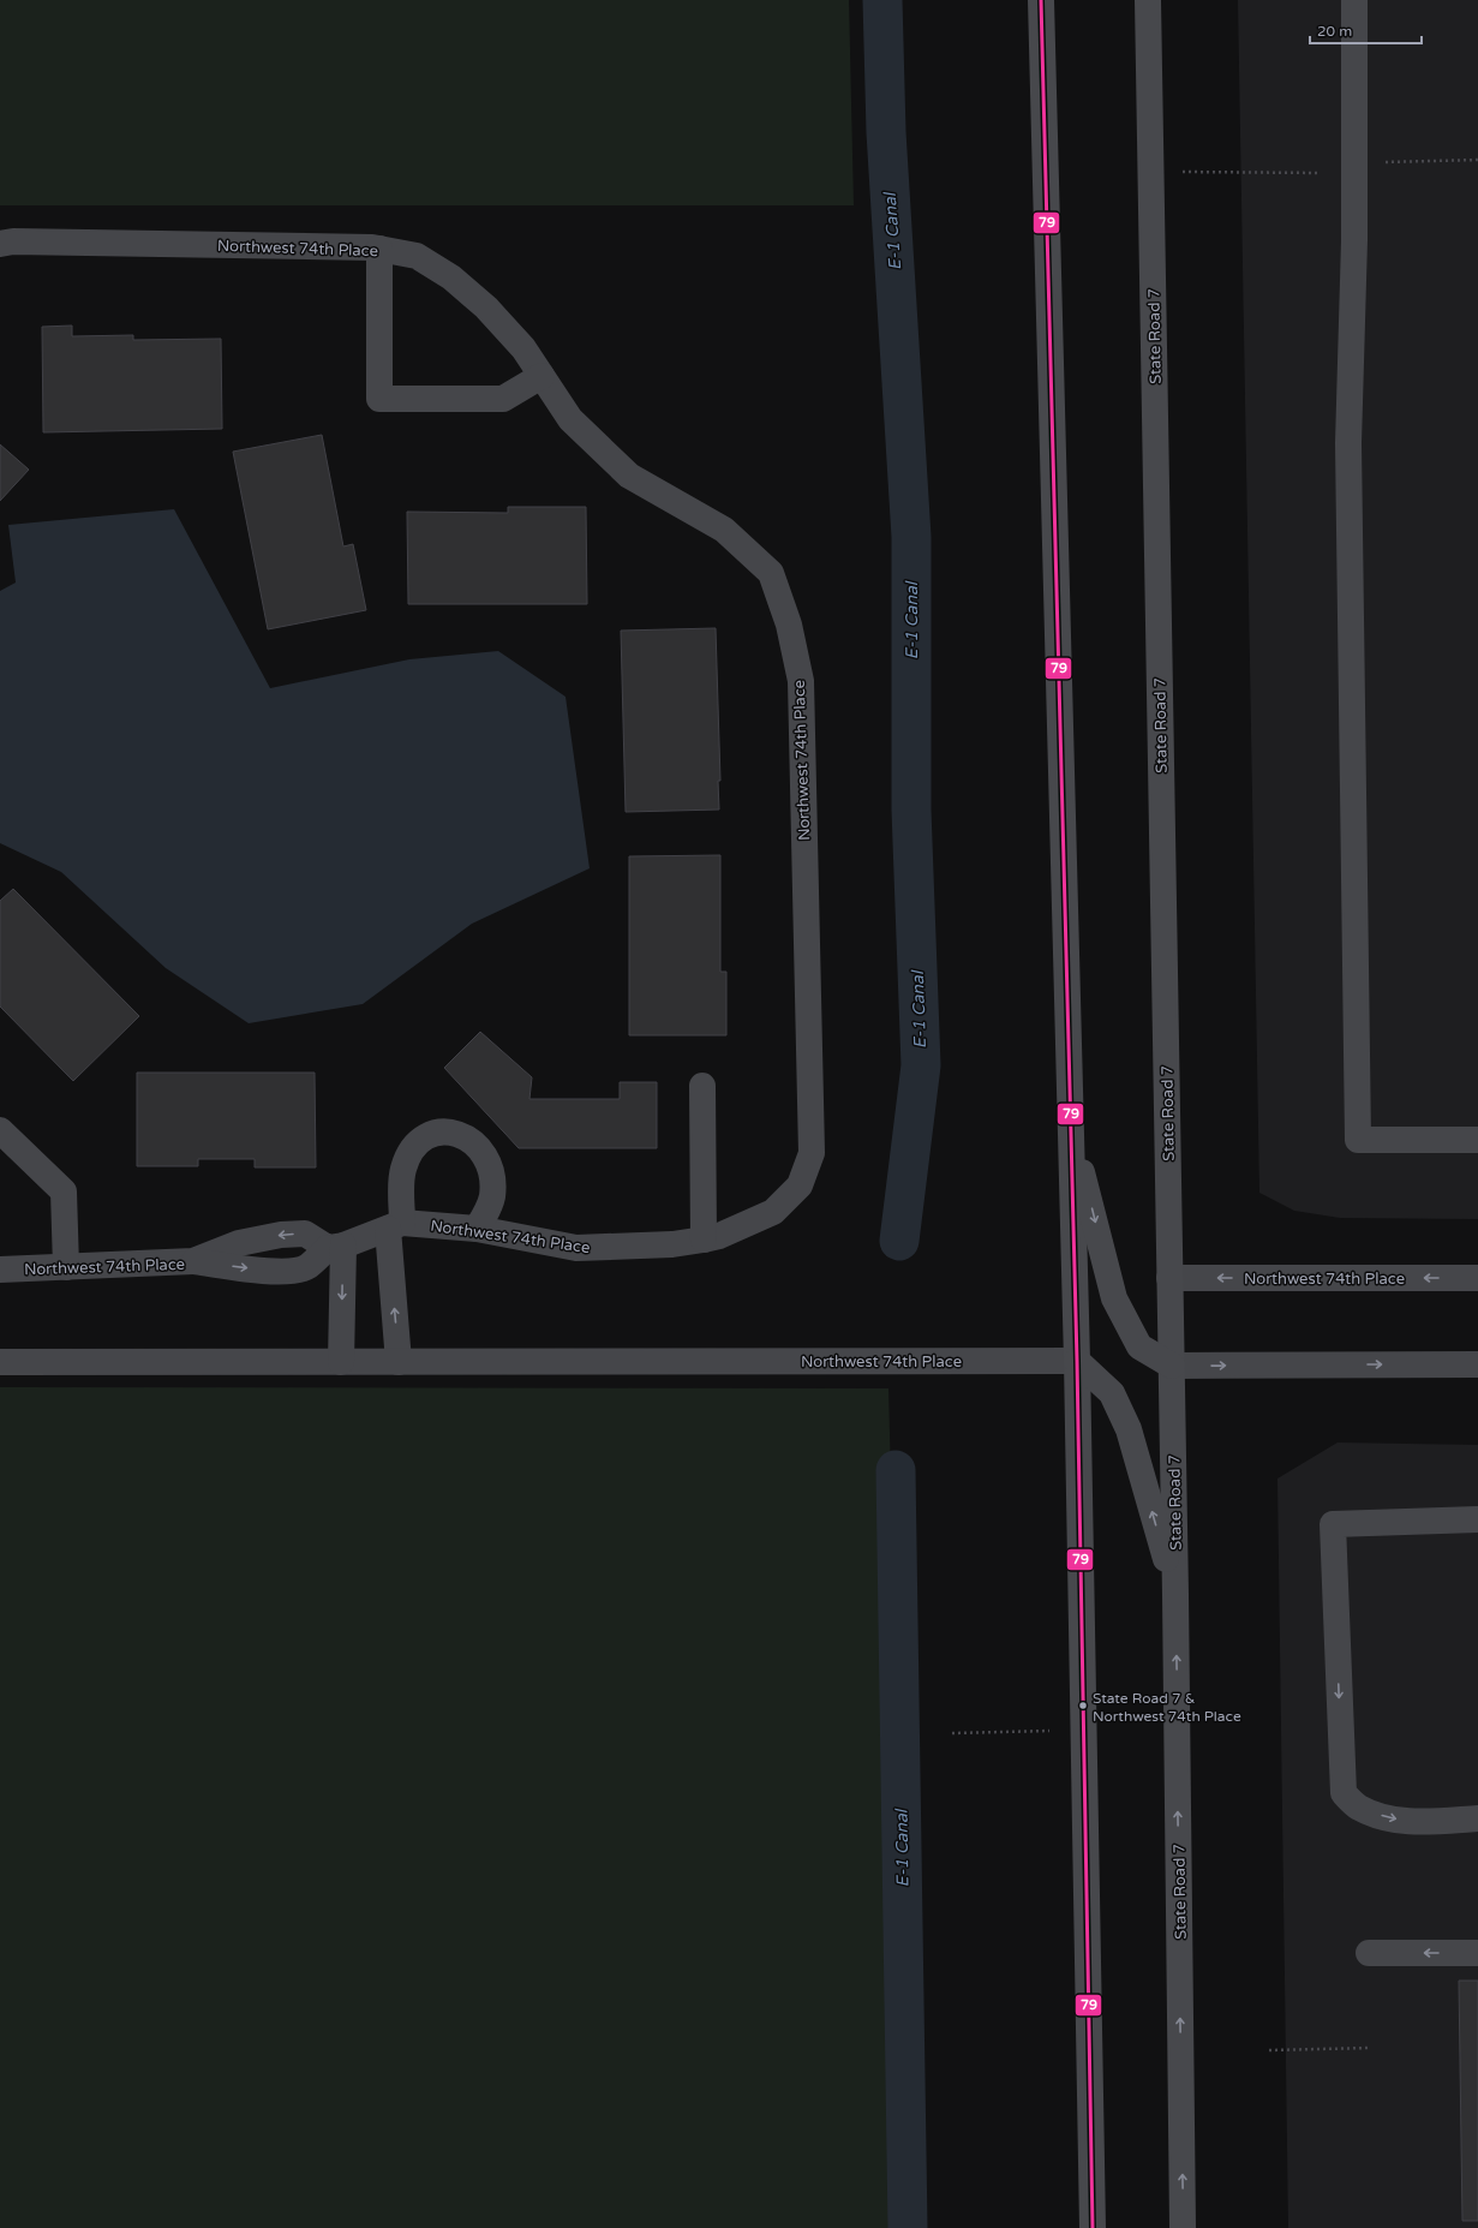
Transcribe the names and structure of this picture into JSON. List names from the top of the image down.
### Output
{
  "streets": {
    "main road": ["State Road 7"],
    "street": ["Northwest 74th Place"]
  },
  "crossings": [
    ["Northwest 74th Place", "State Road 7"]
  ],
  "water": ["E-1 Canal"],
  "places": ["State Road 7 & Northwest 74th Place"],
  "lines": ["transit line 79"],
  "scale_bar": "20 m"
}
